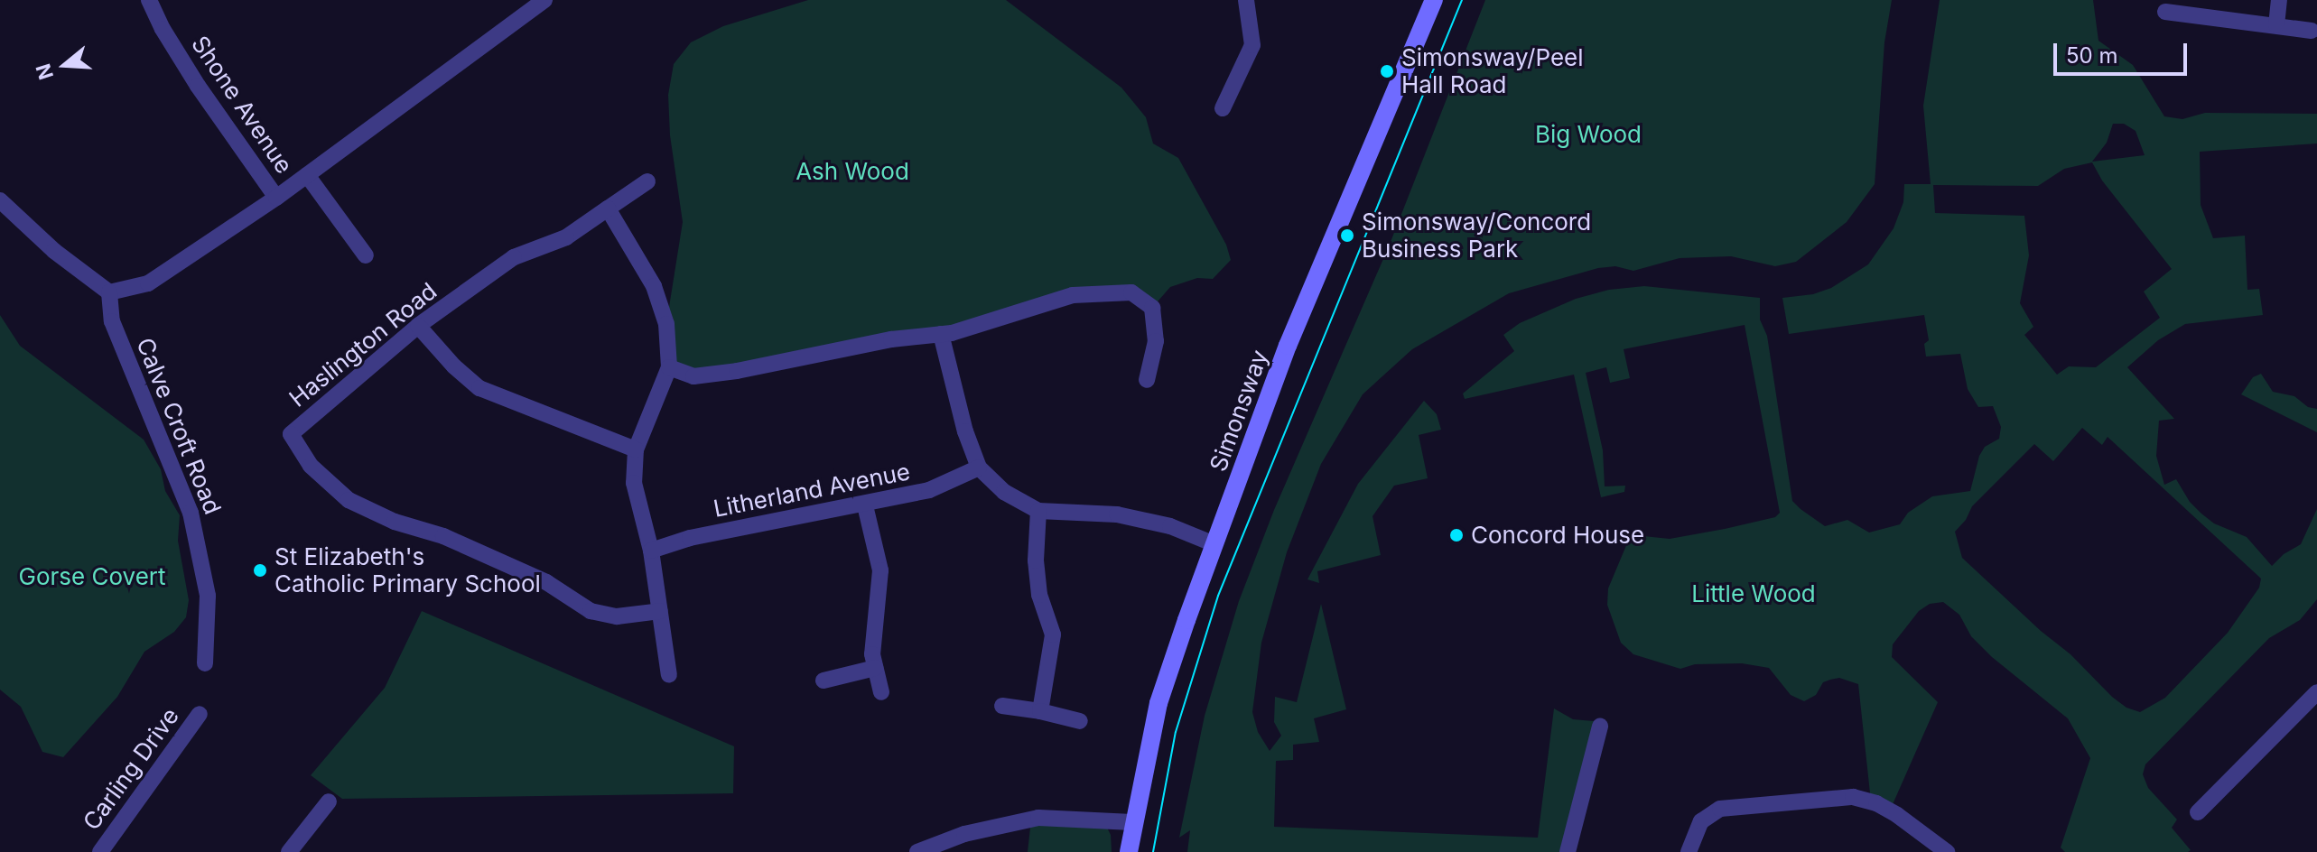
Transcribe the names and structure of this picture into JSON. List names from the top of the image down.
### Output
{
  "streets": {
    "street": [
      "Shone Avenue",
      "Haslington Road",
      "Simonsway",
      "Calve Croft Road",
      "Litherland Avenue",
      "Carling Drive"
    ]
  },
  "parks": [
    "Big Wood",
    "Ash Wood",
    "Gorse Covert",
    "Little Wood"
  ],
  "places": [
    "Simonsway/Peel Hall Road",
    "Simonsway/Concord Business Park",
    "Concord House",
    "St Elizabeth's Catholic Primary School"
  ],
  "scale_bar": "50 m",
  "north": "left"
}
